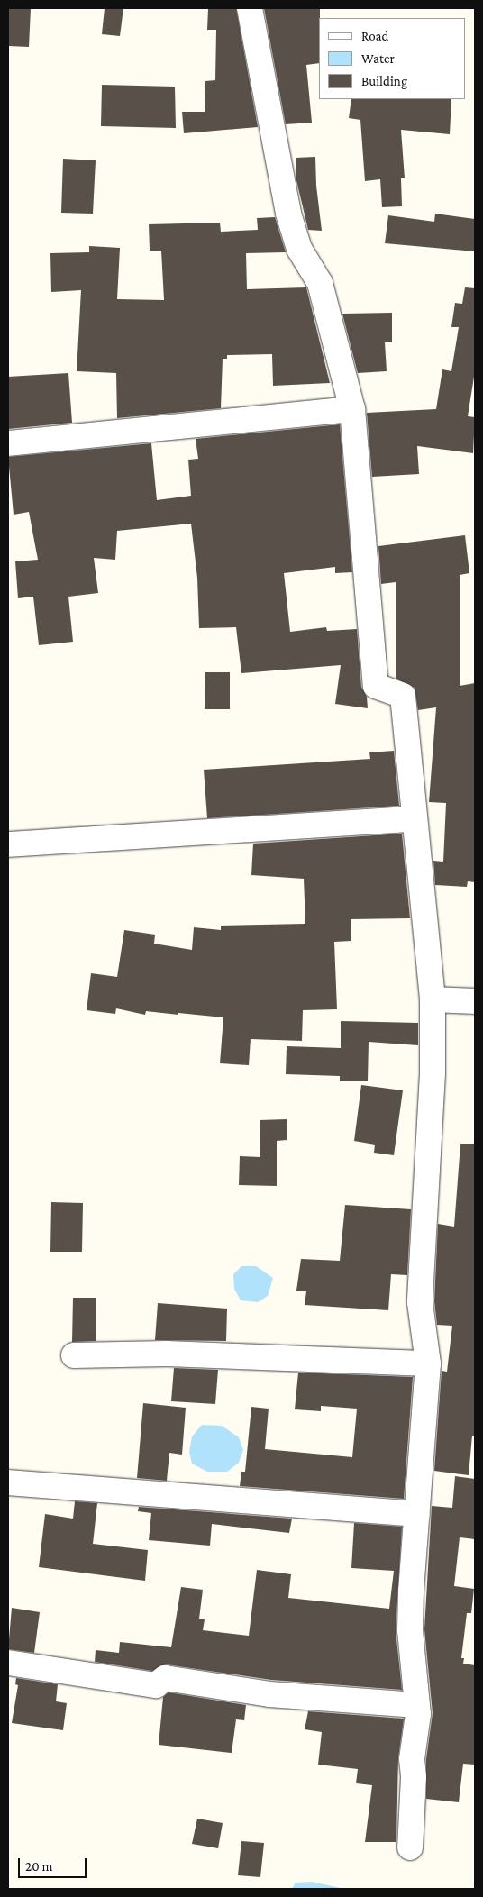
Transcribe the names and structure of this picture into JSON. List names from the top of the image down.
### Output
{
  "legend": ["Road", "Water", "Building"],
  "scale_bar": "20 m"
}
